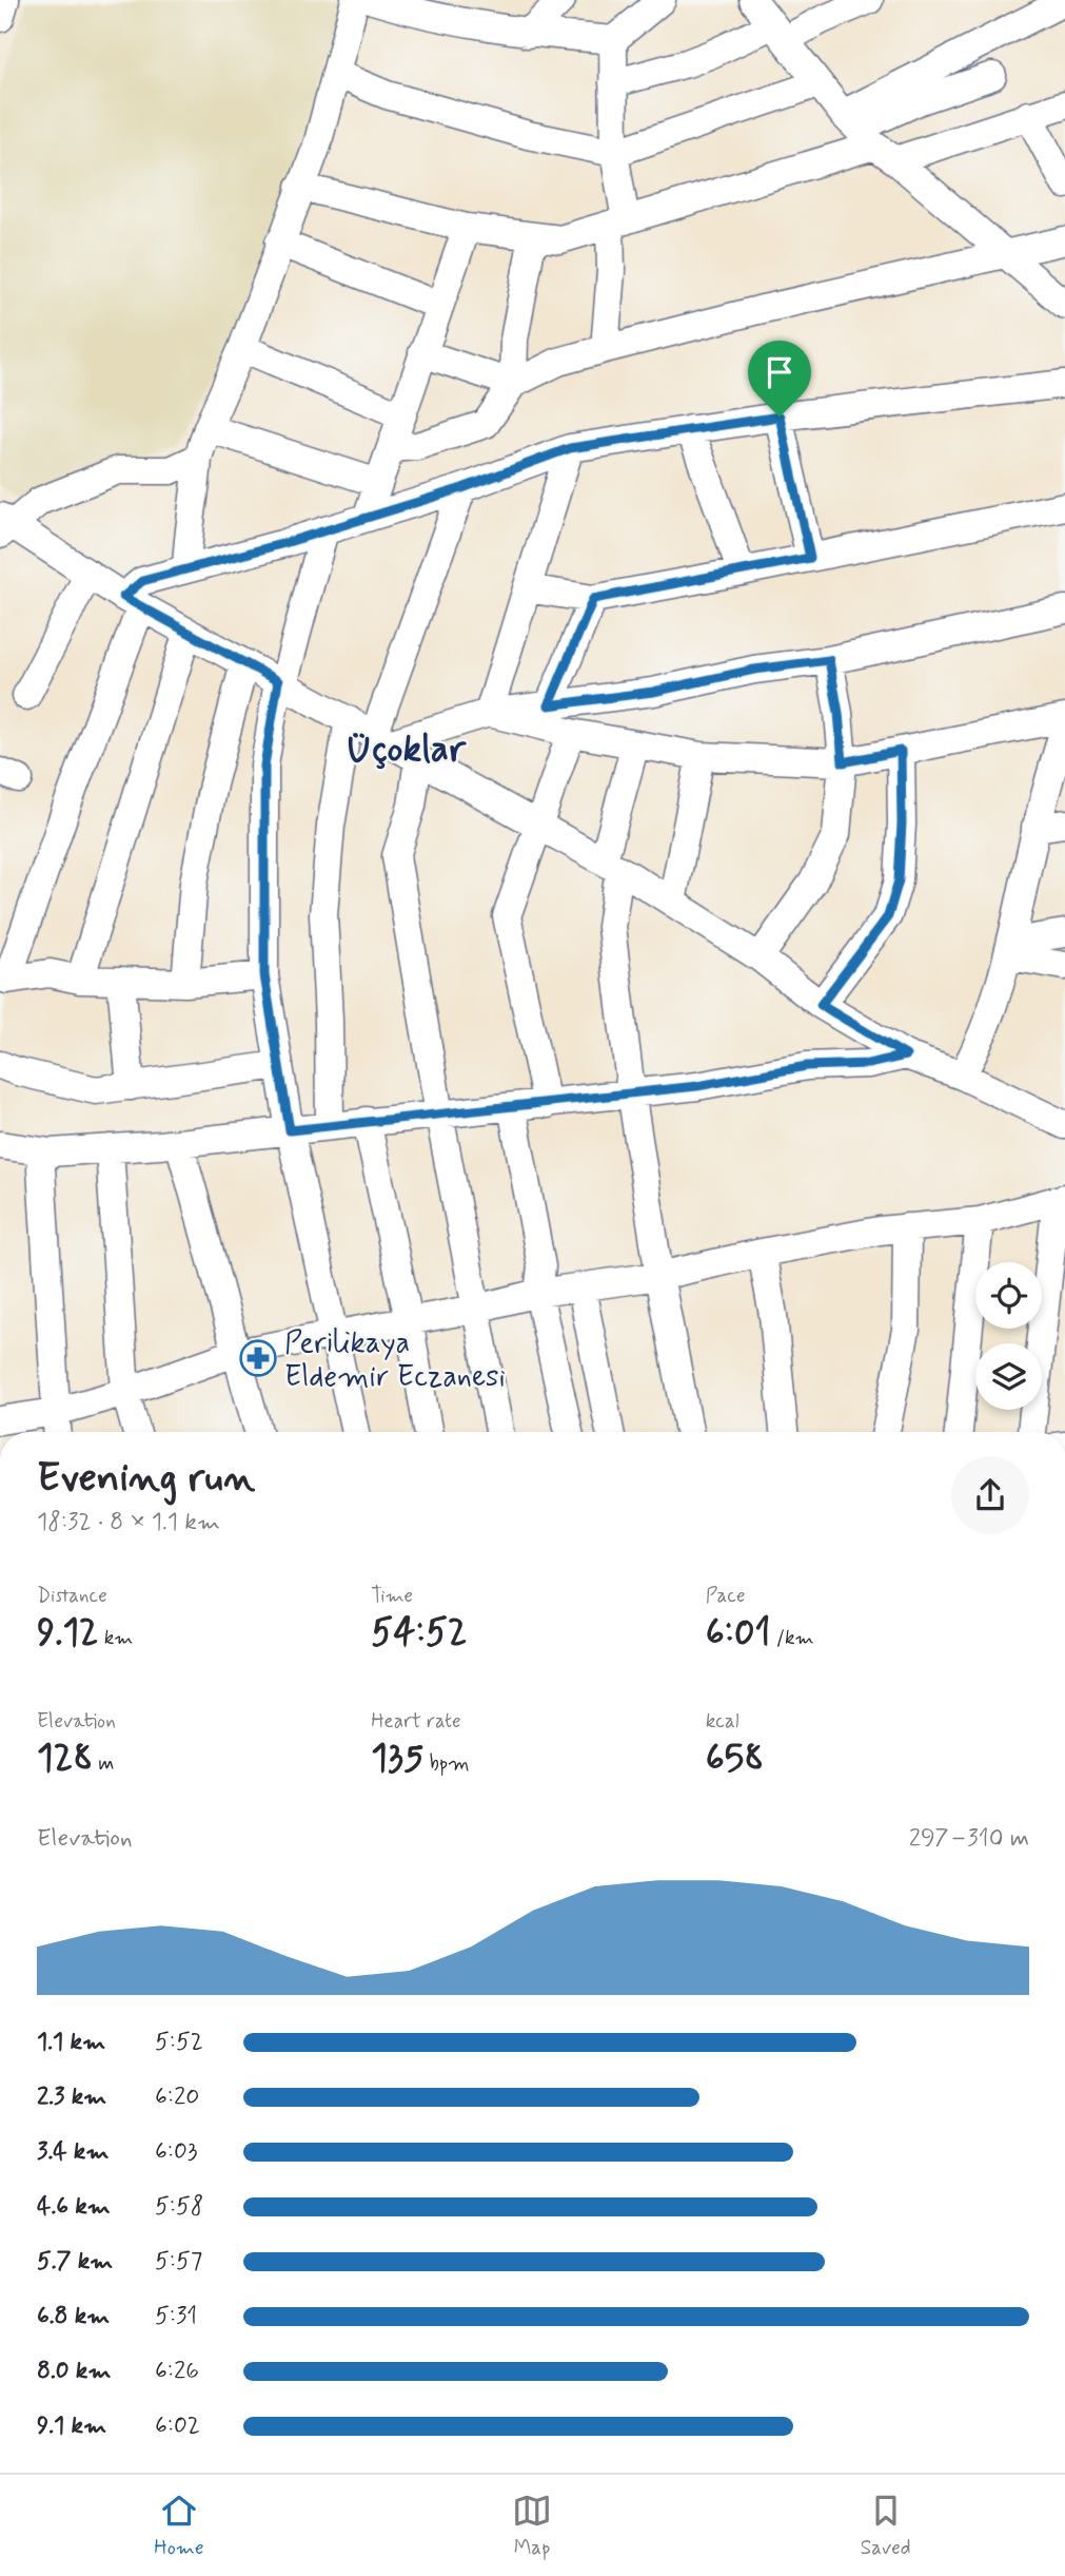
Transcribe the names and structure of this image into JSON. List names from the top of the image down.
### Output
{
  "districts": ["Üçoklar"],
  "places": {
    "pharmacy": ["Perilikaya Eldemir Eczanesi"]
  },
  "page": {
    "heading": ["Evening run", "18:32 · 8 × 1.1 km"],
    "stats": [
      ["Distance", "9.12 km"],
      ["Time", "54:52"],
      ["Pace", "6:01 /km"],
      ["Elevation", "128 m"],
      ["Heart rate", "135 bpm"],
      ["kcal", "658"]
    ],
    "chart": ["Elevation", "297–310 m"],
    "list": [
      {
        "name": "1.1 km",
        "note": "5:52"
      },
      {
        "name": "2.3 km",
        "note": "6:20"
      },
      {
        "name": "3.4 km",
        "note": "6:03"
      },
      {
        "name": "4.6 km",
        "note": "5:58"
      },
      {
        "name": "5.7 km",
        "note": "5:57"
      },
      {
        "name": "6.8 km",
        "note": "5:31"
      },
      {
        "name": "8.0 km",
        "note": "6:26"
      },
      {
        "name": "9.1 km",
        "note": "6:02"
      }
    ],
    "tabs": ["Home", "Map", "Saved"]
  }
}
